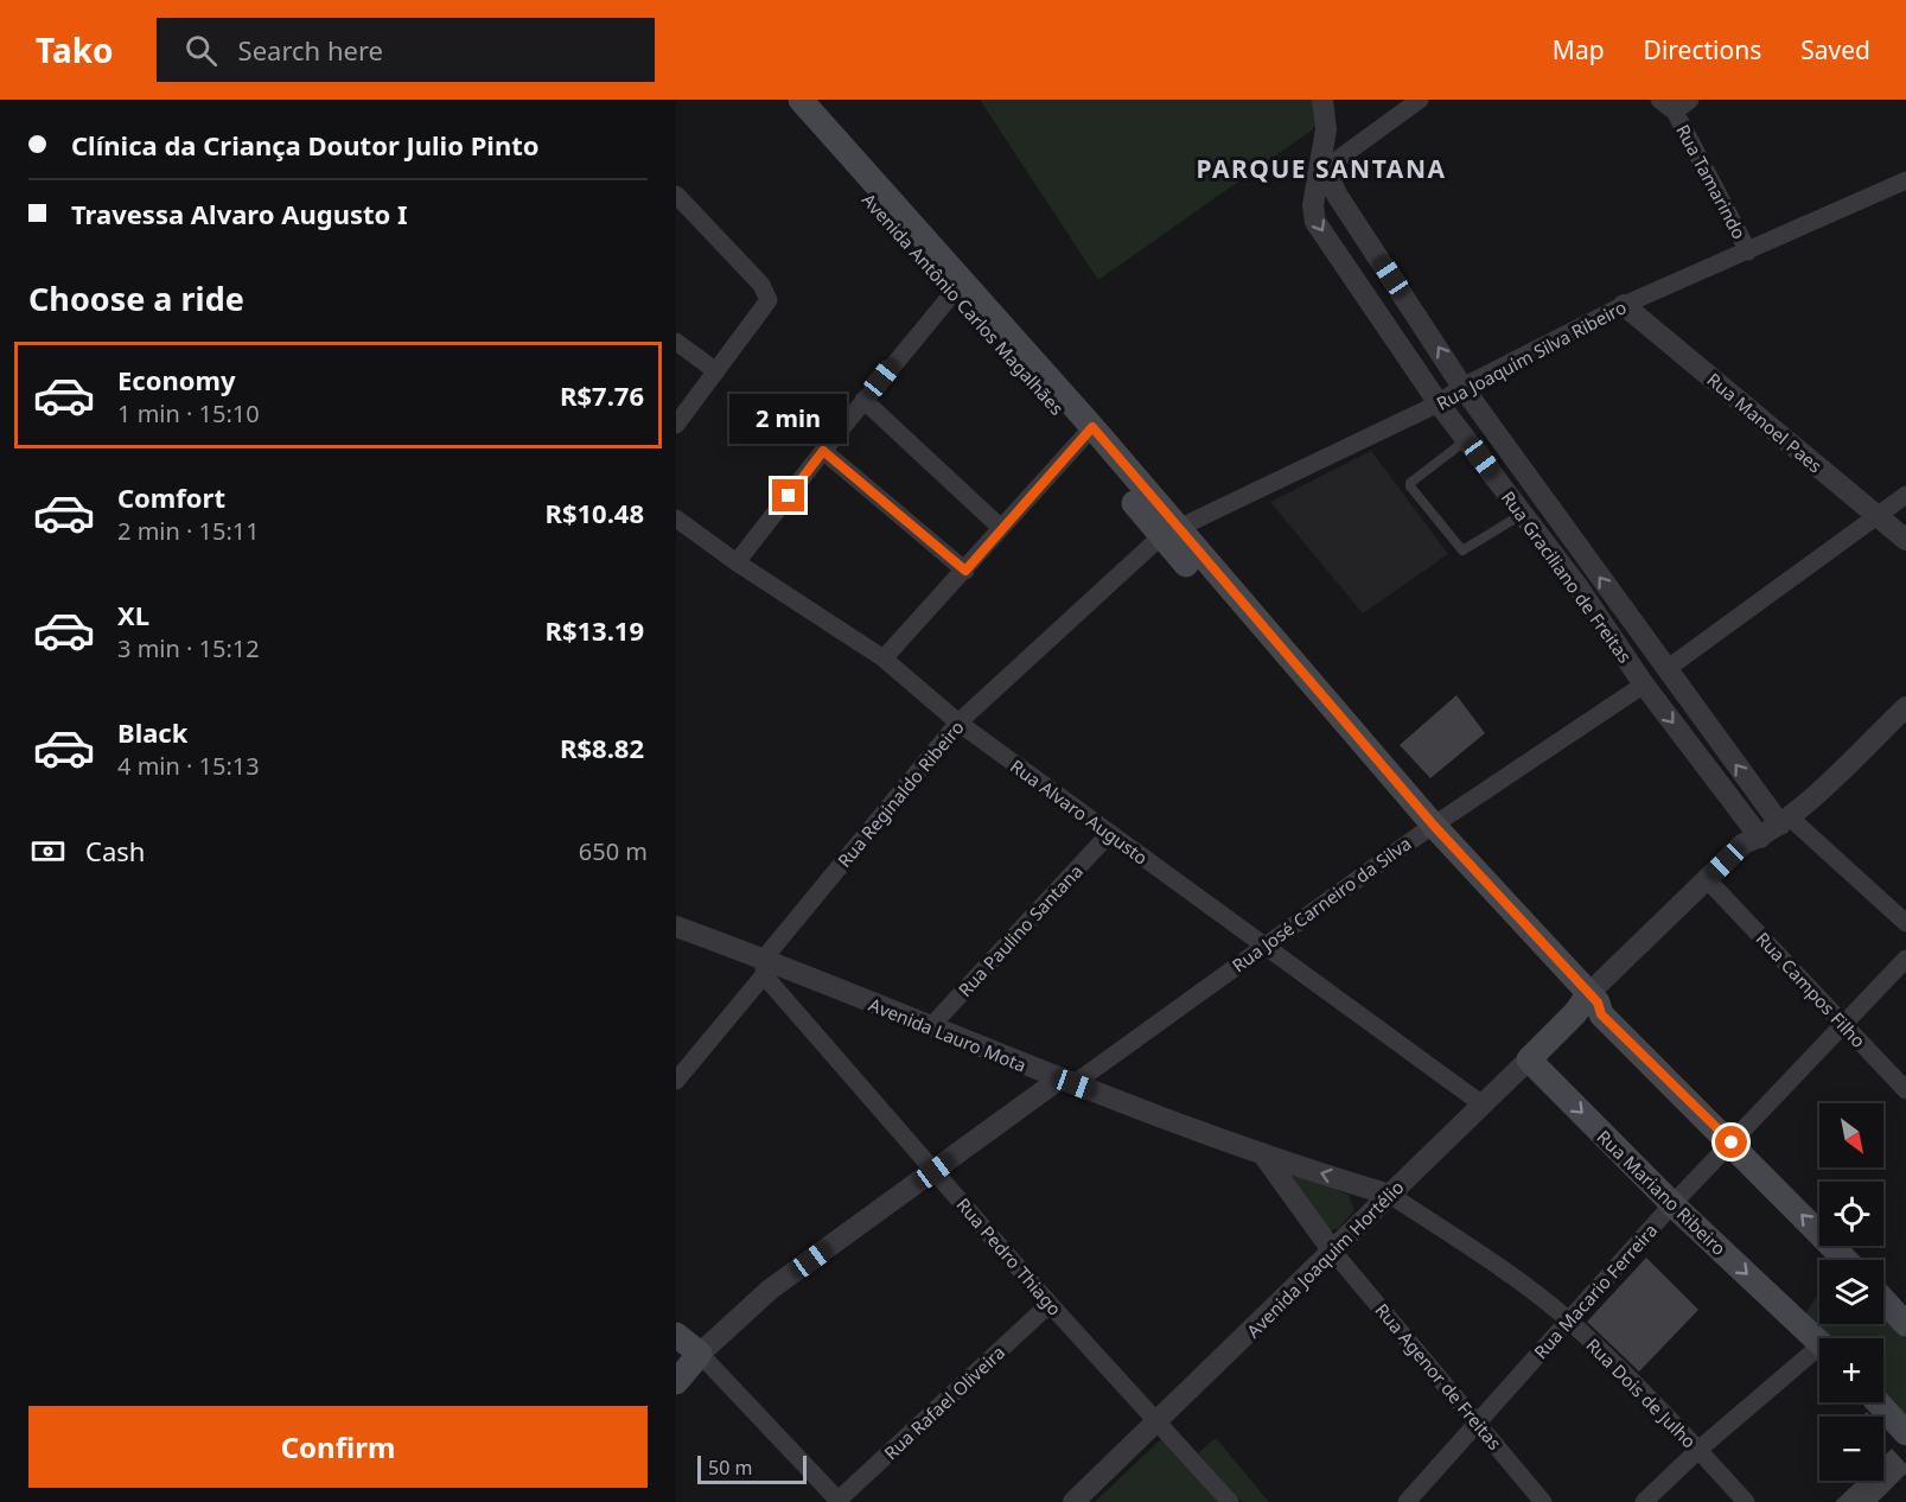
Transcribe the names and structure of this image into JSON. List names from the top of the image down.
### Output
{
  "streets": {
    "main road": ["Avenida Antônio Carlos Magalhães", "Rua Mariano Ribeiro", "Avenida Joaquim Hortélio"],
    "street": [
      "Rua Tamarindo",
      "Rua Joaquim Silva Ribeiro",
      "Rua Manoel Paes",
      "Rua Graciliano de Freitas",
      "Rua Reginaldo Ribeiro",
      "Rua Alvaro Augusto",
      "Rua José Carneiro da Silva",
      "Rua Paulino Santana",
      "Rua Campos Filho",
      "Avenida Lauro Mota",
      "Rua Pedro Thiago",
      "Rua Macario Ferreira",
      "Rua Agenor de Freitas",
      "Rua Dois de Julho",
      "Rua Rafael Oliveira"
    ]
  },
  "crossings": [
    ["Rua Tamarindo", "Rua Joaquim Silva Ribeiro"],
    ["Avenida Antônio Carlos Magalhães", "Rua Joaquim Silva Ribeiro"],
    ["Avenida Antônio Carlos Magalhães", "Rua Reginaldo Ribeiro"],
    ["Avenida Antônio Carlos Magalhães", "Rua José Carneiro da Silva"],
    ["Avenida Antônio Carlos Magalhães", "Avenida Joaquim Hortélio"],
    ["Avenida Antônio Carlos Magalhães", "Rua Macario Ferreira"],
    ["Rua Joaquim Silva Ribeiro", "Rua Manoel Paes"],
    ["Rua Joaquim Silva Ribeiro", "Rua Graciliano de Freitas"],
    ["Rua Joaquim Silva Ribeiro", "Rua Reginaldo Ribeiro"],
    ["Rua Graciliano de Freitas", "Rua José Carneiro da Silva"],
    ["Rua Graciliano de Freitas", "Avenida Joaquim Hortélio"],
    ["Rua Reginaldo Ribeiro", "Rua Alvaro Augusto"],
    ["Rua Reginaldo Ribeiro", "Avenida Lauro Mota"],
    ["Rua Reginaldo Ribeiro", "Rua Pedro Thiago"],
    ["Rua Alvaro Augusto", "Rua José Carneiro da Silva"],
    ["Rua Alvaro Augusto", "Rua Paulino Santana"],
    ["Rua Alvaro Augusto", "Avenida Joaquim Hortélio"],
    ["Rua José Carneiro da Silva", "Avenida Lauro Mota"],
    ["Rua Paulino Santana", "Avenida Lauro Mota"],
    ["Rua Campos Filho", "Avenida Joaquim Hortélio"],
    ["Rua Campos Filho", "Rua Macario Ferreira"],
    ["Avenida Lauro Mota", "Rua Pedro Thiago"],
    ["Avenida Lauro Mota", "Avenida Joaquim Hortélio"],
    ["Avenida Lauro Mota", "Rua Dois de Julho"],
    ["Rua Mariano Ribeiro", "Avenida Joaquim Hortélio"],
    ["Rua Mariano Ribeiro", "Rua Macario Ferreira"],
    ["Rua Pedro Thiago", "Avenida Joaquim Hortélio"],
    ["Rua Pedro Thiago", "Rua Rafael Oliveira"],
    ["Avenida Joaquim Hortélio", "Rua Agenor de Freitas"],
    ["Avenida Joaquim Hortélio", "Rua Dois de Julho"],
    ["Rua Macario Ferreira", "Rua Agenor de Freitas"],
    ["Rua Macario Ferreira", "Rua Dois de Julho"]
  ],
  "one_way": ["Rua Mariano Ribeiro"],
  "districts": ["PARQUE SANTANA"],
  "scale_bar": "50 m",
  "north": "bottom right",
  "page": {
    "header": "Tako",
    "search": "Search here",
    "nav": ["Map", "Directions", "Saved"],
    "banner": ["Clínica da Criança Doutor Julio Pinto", "Travessa Alvaro Augusto I"],
    "heading": "Choose a ride",
    "list": [
      {
        "name": "Economy",
        "note": "1 min · 15:10",
        "value": "R$7.76"
      },
      {
        "name": "Comfort",
        "note": "2 min · 15:11",
        "value": "R$10.48"
      },
      {
        "name": "XL",
        "note": "3 min · 15:12",
        "value": "R$13.19"
      },
      {
        "name": "Black",
        "note": "4 min · 15:13",
        "value": "R$8.82"
      }
    ],
    "bubble": "2 min",
    "pay": ["Cash", "650 m"],
    "map_buttons": ["+", "−"],
    "buttons": "Confirm",
    "scale": "50 m"
  }
}
